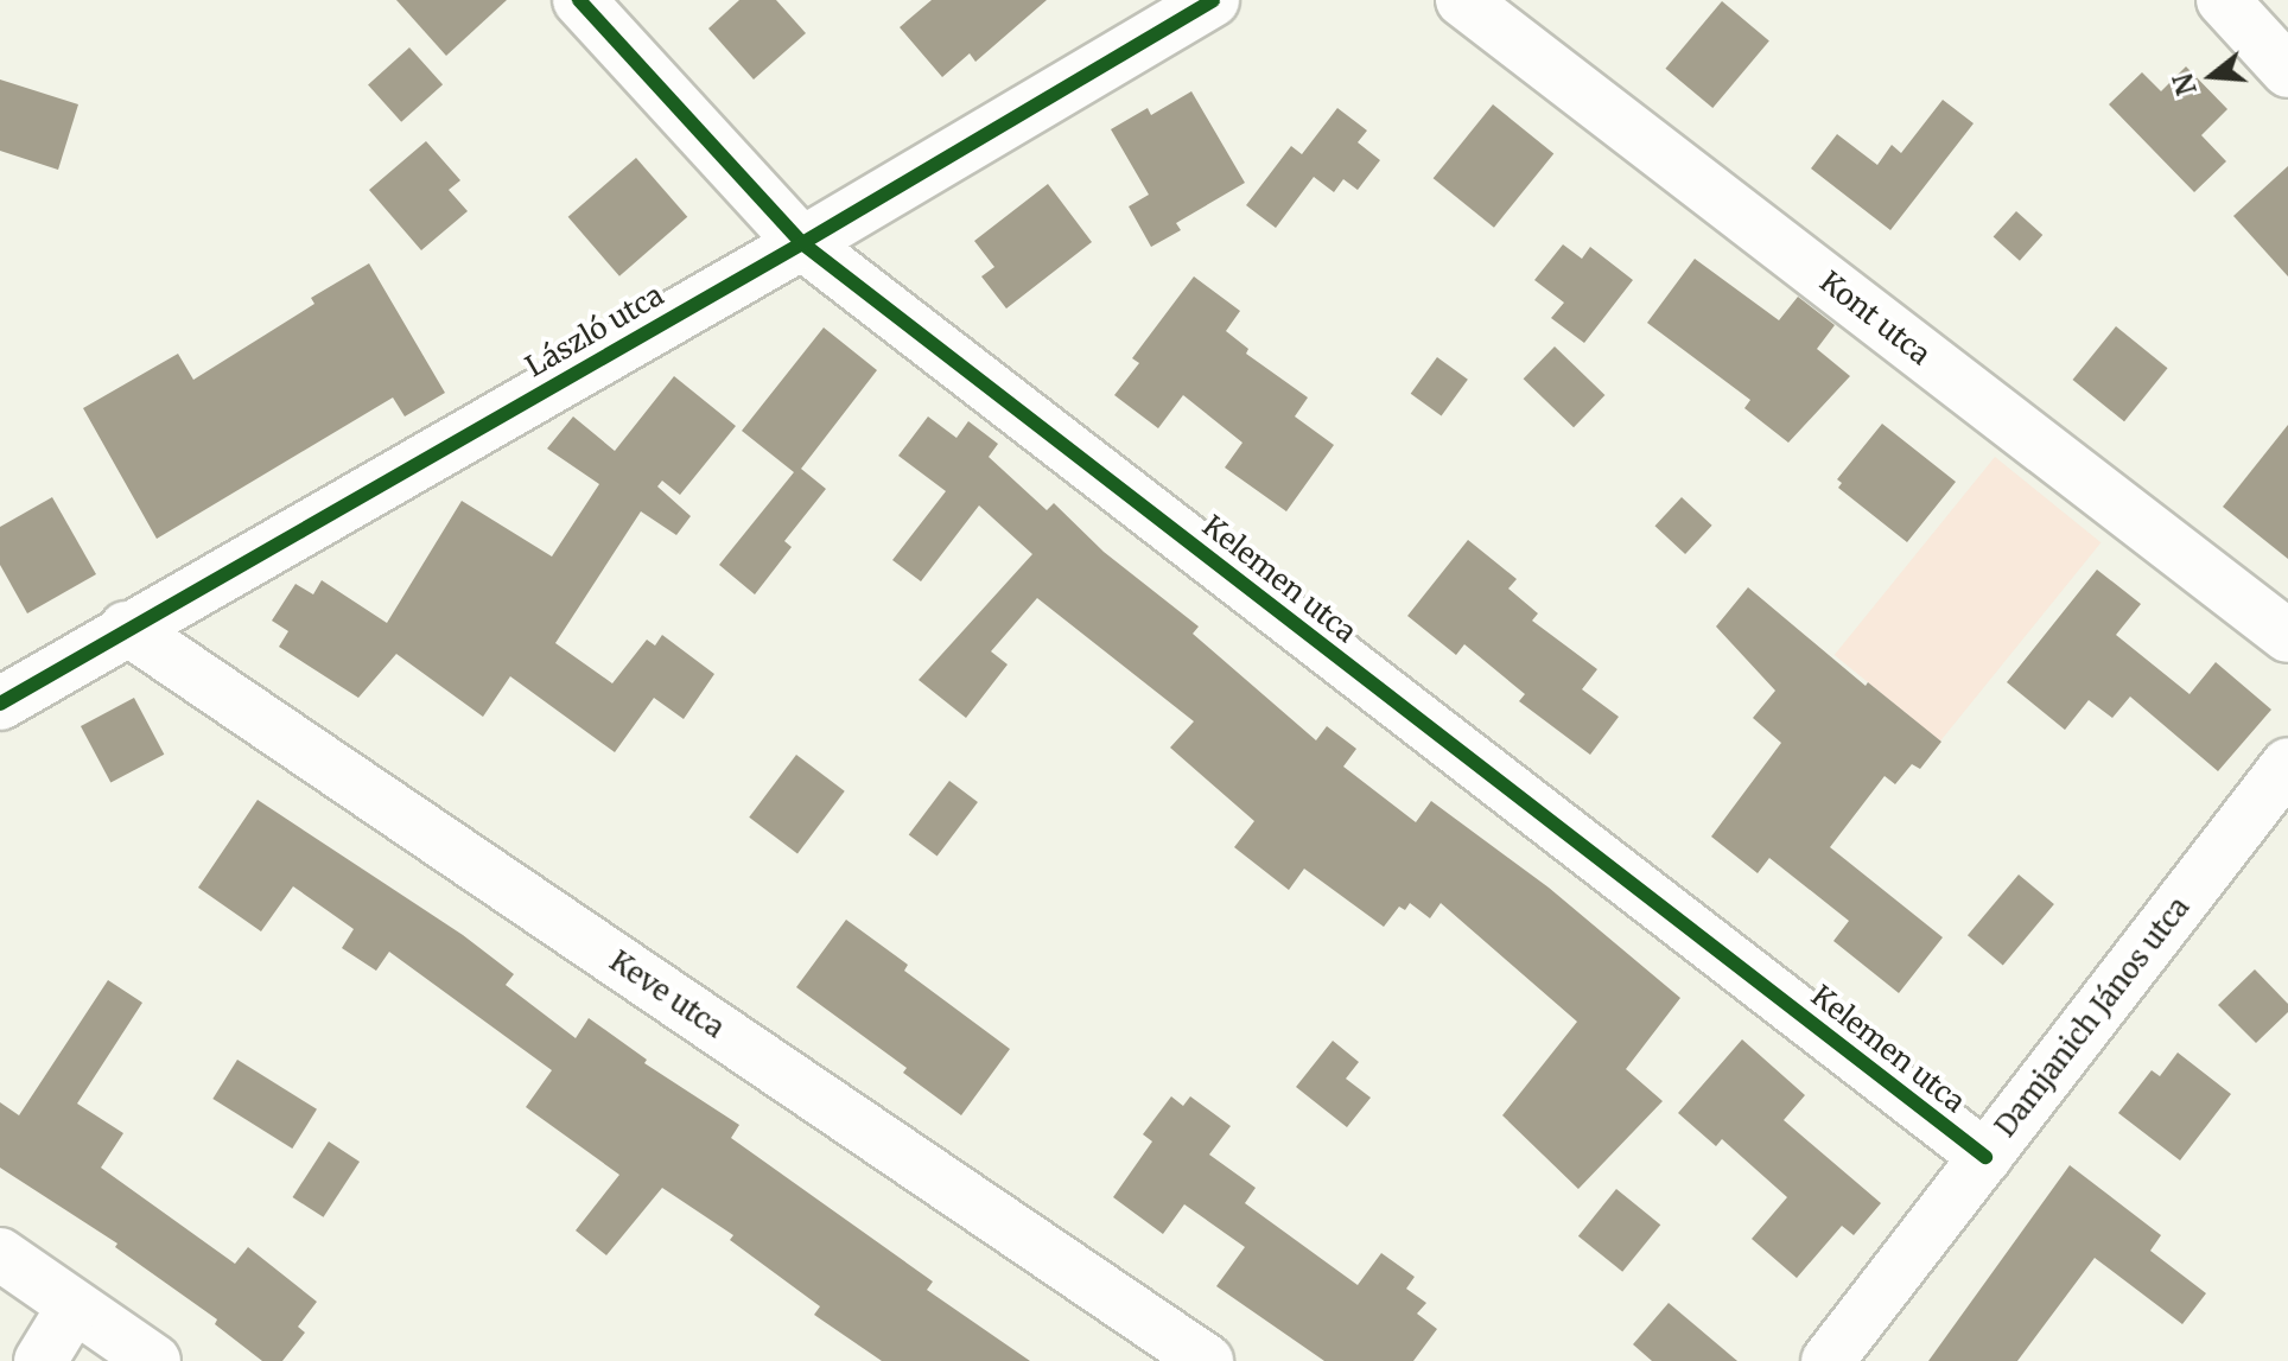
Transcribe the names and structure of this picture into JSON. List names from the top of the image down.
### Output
{
  "streets": {
    "street": [
      "Kont utca",
      "László utca",
      "Kelemen utca",
      "Keve utca",
      "Damjanich János utca"
    ]
  },
  "crossings": [
    ["László utca", "Kelemen utca"],
    ["László utca", "Keve utca"],
    ["Kelemen utca", "Damjanich János utca"]
  ],
  "north": "left"
}
